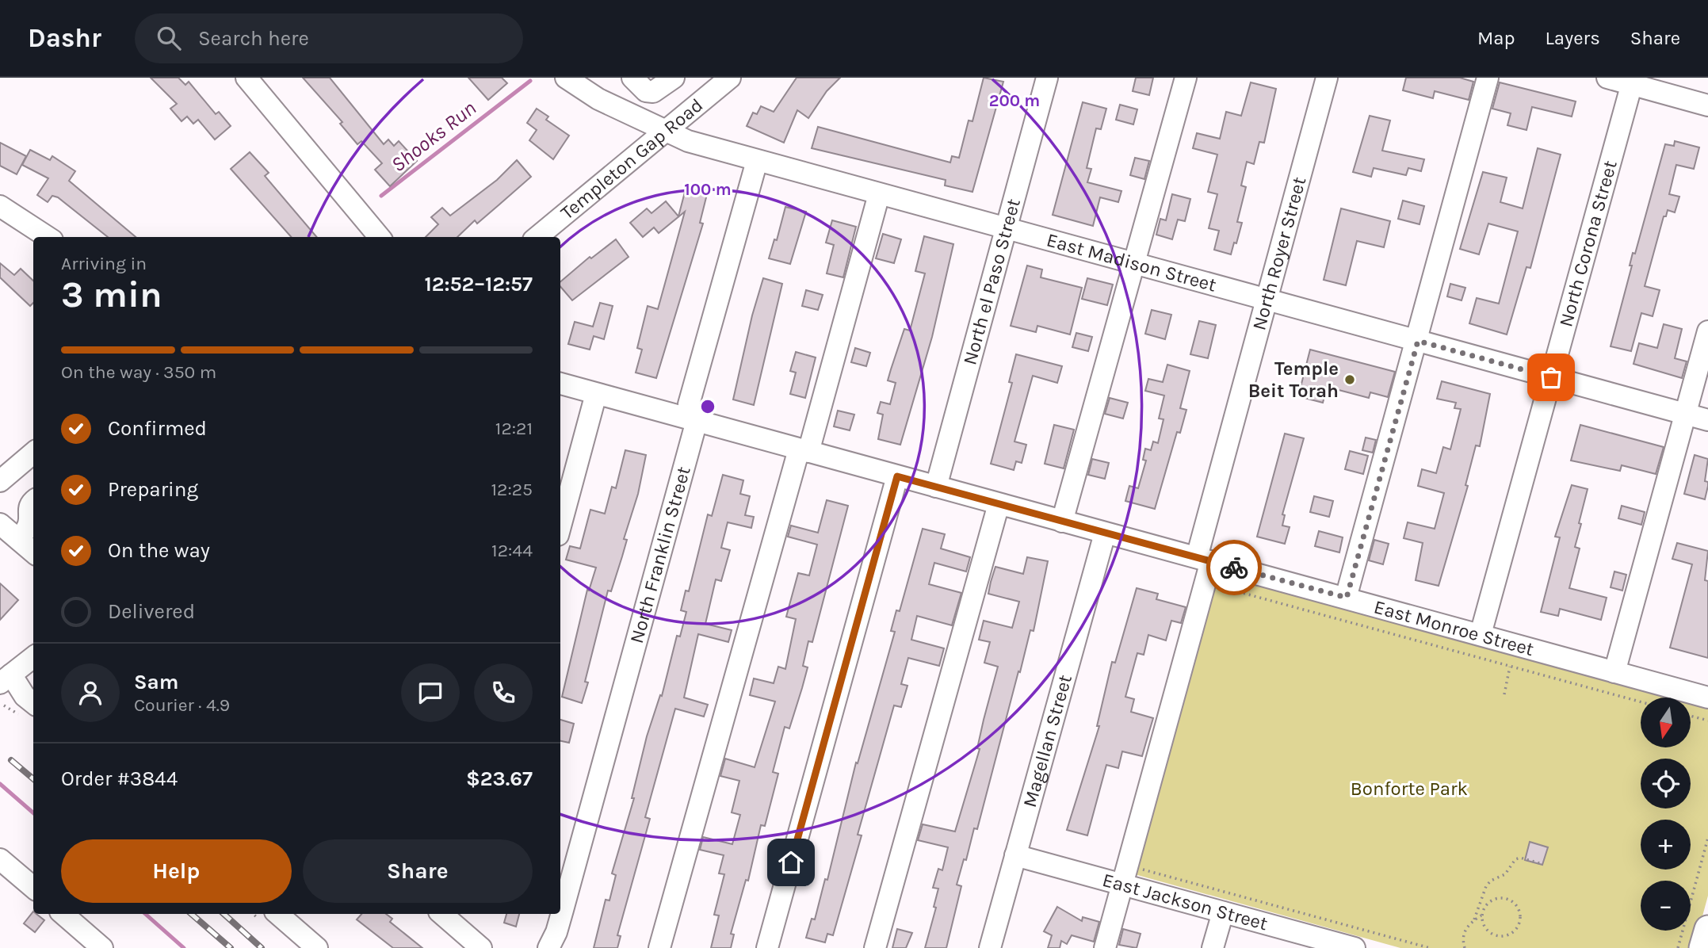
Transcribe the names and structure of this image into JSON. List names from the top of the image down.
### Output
{
  "streets": {
    "street": [
      "Templeton Gap Road",
      "North Corona Street",
      "North Royer Street",
      "East Madison Street",
      "North el Paso Street",
      "North Franklin Street",
      "East Monroe Street",
      "Magellan Street",
      "East Jackson Street"
    ]
  },
  "crossings": [
    ["Templeton Gap Road", "East Madison Street"],
    ["North Corona Street", "East Madison Street"],
    ["North Corona Street", "East Monroe Street"],
    ["North Royer Street", "East Madison Street"],
    ["North Royer Street", "East Monroe Street"],
    ["North Royer Street", "East Jackson Street"],
    ["East Madison Street", "North el Paso Street"],
    ["East Madison Street", "North Franklin Street"],
    ["North el Paso Street", "East Monroe Street"],
    ["North Franklin Street", "East Monroe Street"],
    ["East Monroe Street", "Magellan Street"],
    ["Magellan Street", "East Jackson Street"]
  ],
  "water": ["Shooks Run"],
  "parks": ["Bonforte Park"],
  "places": ["Temple Beit Torah"],
  "north": "bottom",
  "page": {
    "header": "Dashr",
    "search": "Search here",
    "nav": ["Map", "Layers", "Share"],
    "heading": ["3 min", "Arriving in", "12:52–12:57"],
    "panel": [
      "Sam",
      "Courier · 4.9",
      "Order #3844",
      "$23.67"
    ],
    "bar": "On the way · 350 m",
    "list": [
      ["Confirmed", "12:21"],
      ["Preparing", "12:25"],
      ["On the way", "12:44"],
      "Delivered"
    ],
    "map_buttons": ["+", "−"],
    "buttons": ["Help", "Share"]
  },
  "rings": ["200 m", "100 m"]
}
